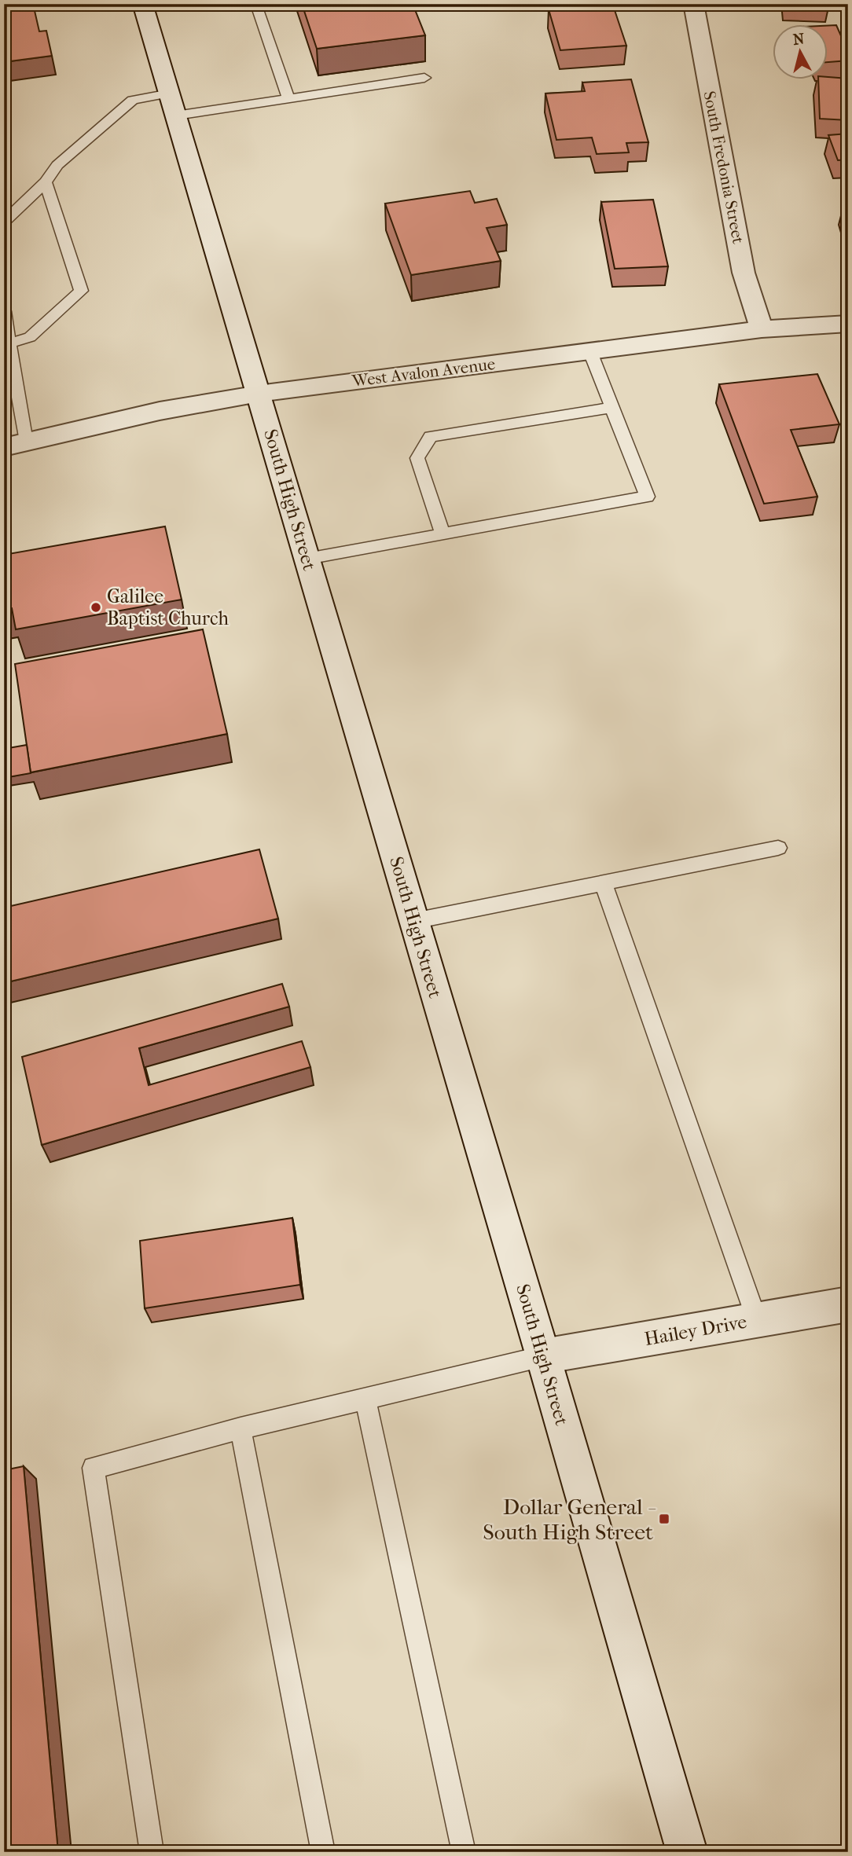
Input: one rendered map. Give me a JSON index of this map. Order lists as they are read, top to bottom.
{
  "streets": {
    "main road": [
      "South Fredonia Street",
      "West Avalon Avenue",
      "South High Street",
      "Hailey Drive"
    ]
  },
  "crossings": [
    ["South Fredonia Street", "West Avalon Avenue"],
    ["West Avalon Avenue", "South High Street"],
    ["South High Street", "Hailey Drive"]
  ],
  "places": {
    "other": ["Galilee Baptist Church"],
    "transit": ["Dollar General - South High Street"]
  },
  "north": "top"
}
